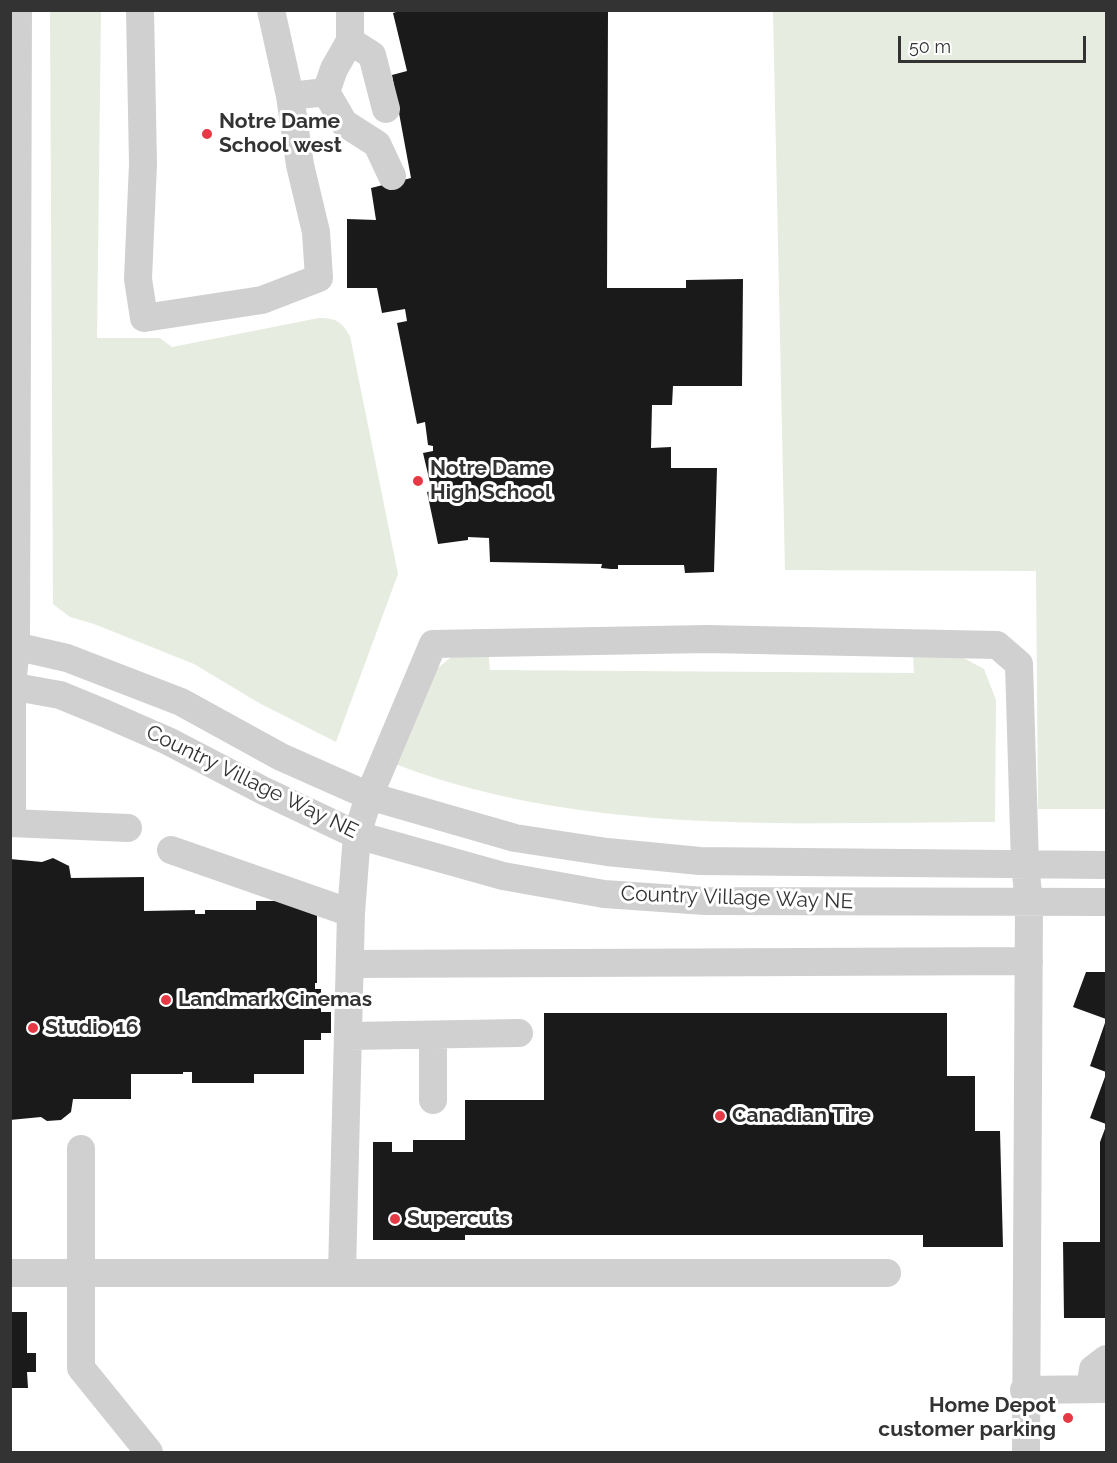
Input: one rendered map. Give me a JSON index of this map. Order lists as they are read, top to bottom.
{
  "streets": {
    "street": ["Country Village Way NE"]
  },
  "places": [
    "Notre Dame School west",
    "Notre Dame High School",
    "Landmark Cinemas",
    "Studio 16",
    "Canadian Tire",
    "Supercuts",
    "Home Depot customer parking"
  ],
  "scale_bar": "50 m"
}
